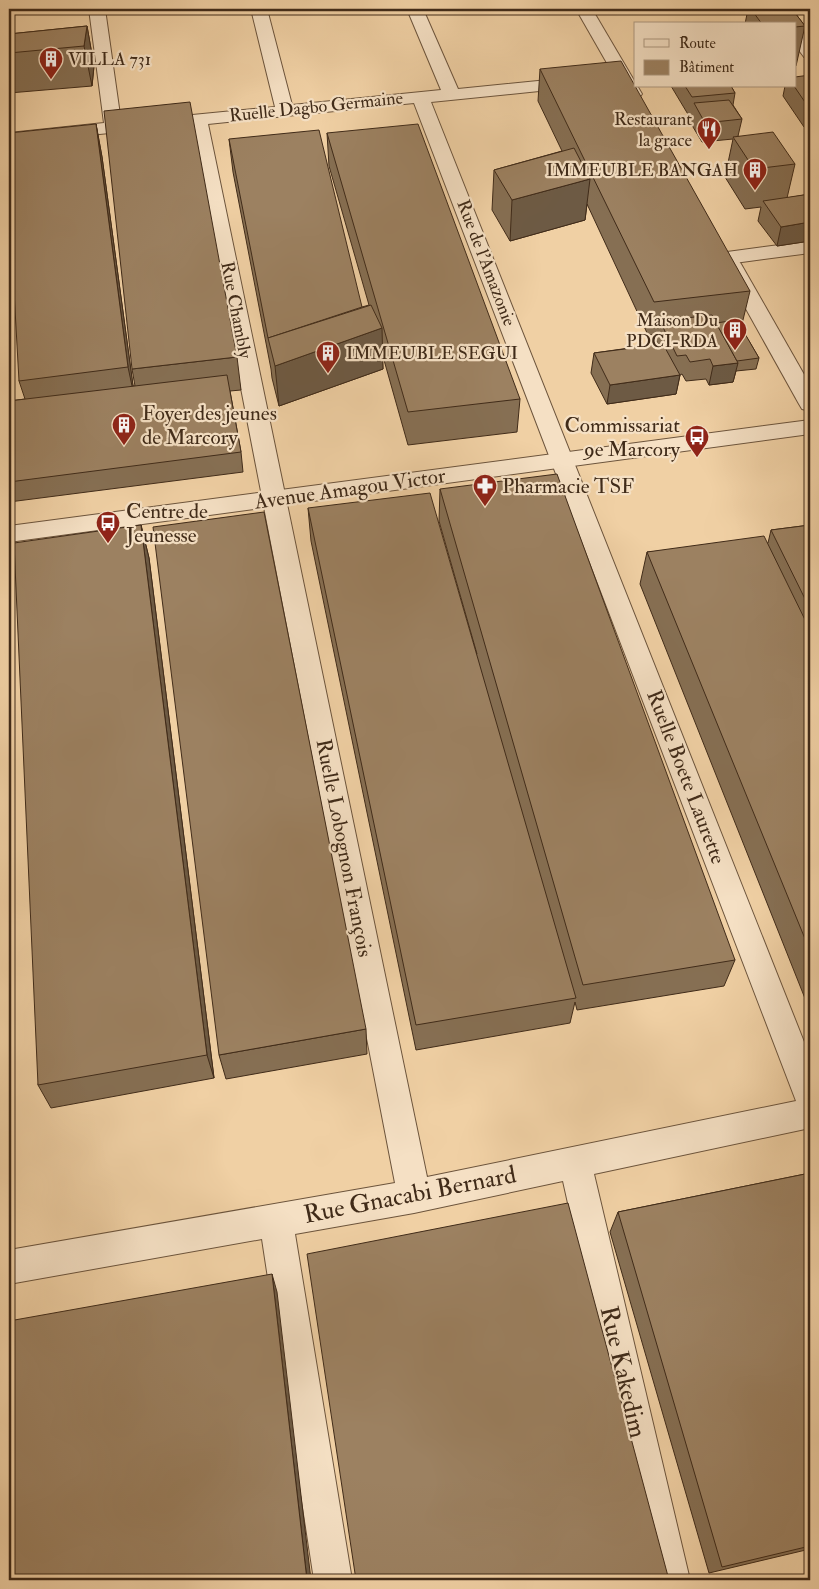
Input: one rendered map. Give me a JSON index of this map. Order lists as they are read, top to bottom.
{
  "streets": {
    "street": [
      "Ruelle Dagbo Germaine",
      "Rue de l'Amazonie",
      "Rue Chambly",
      "Avenue Amagou Victor",
      "Ruelle Boete Laurette",
      "Ruelle Lobognon François",
      "Rue Gnacabi Bernard",
      "Rue Kakedim"
    ]
  },
  "crossings": [
    ["Ruelle Dagbo Germaine", "Rue de l'Amazonie"],
    ["Ruelle Dagbo Germaine", "Rue Chambly"],
    ["Rue de l'Amazonie", "Avenue Amagou Victor"],
    ["Rue de l'Amazonie", "Ruelle Boete Laurette"],
    ["Rue Chambly", "Avenue Amagou Victor"],
    ["Rue Chambly", "Ruelle Lobognon François"],
    ["Avenue Amagou Victor", "Ruelle Boete Laurette"],
    ["Avenue Amagou Victor", "Ruelle Lobognon François"],
    ["Ruelle Lobognon François", "Rue Gnacabi Bernard"],
    ["Rue Gnacabi Bernard", "Rue Kakedim"]
  ],
  "places": {
    "building": [
      "VILLA 731",
      "IMMEUBLE BANGAH",
      "Maison Du PDCI-RDA",
      "IMMEUBLE SEGUI",
      "Foyer des jeunes de Marcory"
    ],
    "restaurant": ["Restaurant la grace"],
    "bus stop": ["Commissariat 9e Marcory", "Centre de Jeunesse"],
    "pharmacy": ["Pharmacie TSF"]
  },
  "legend": ["Route", "Bâtiment"]
}
